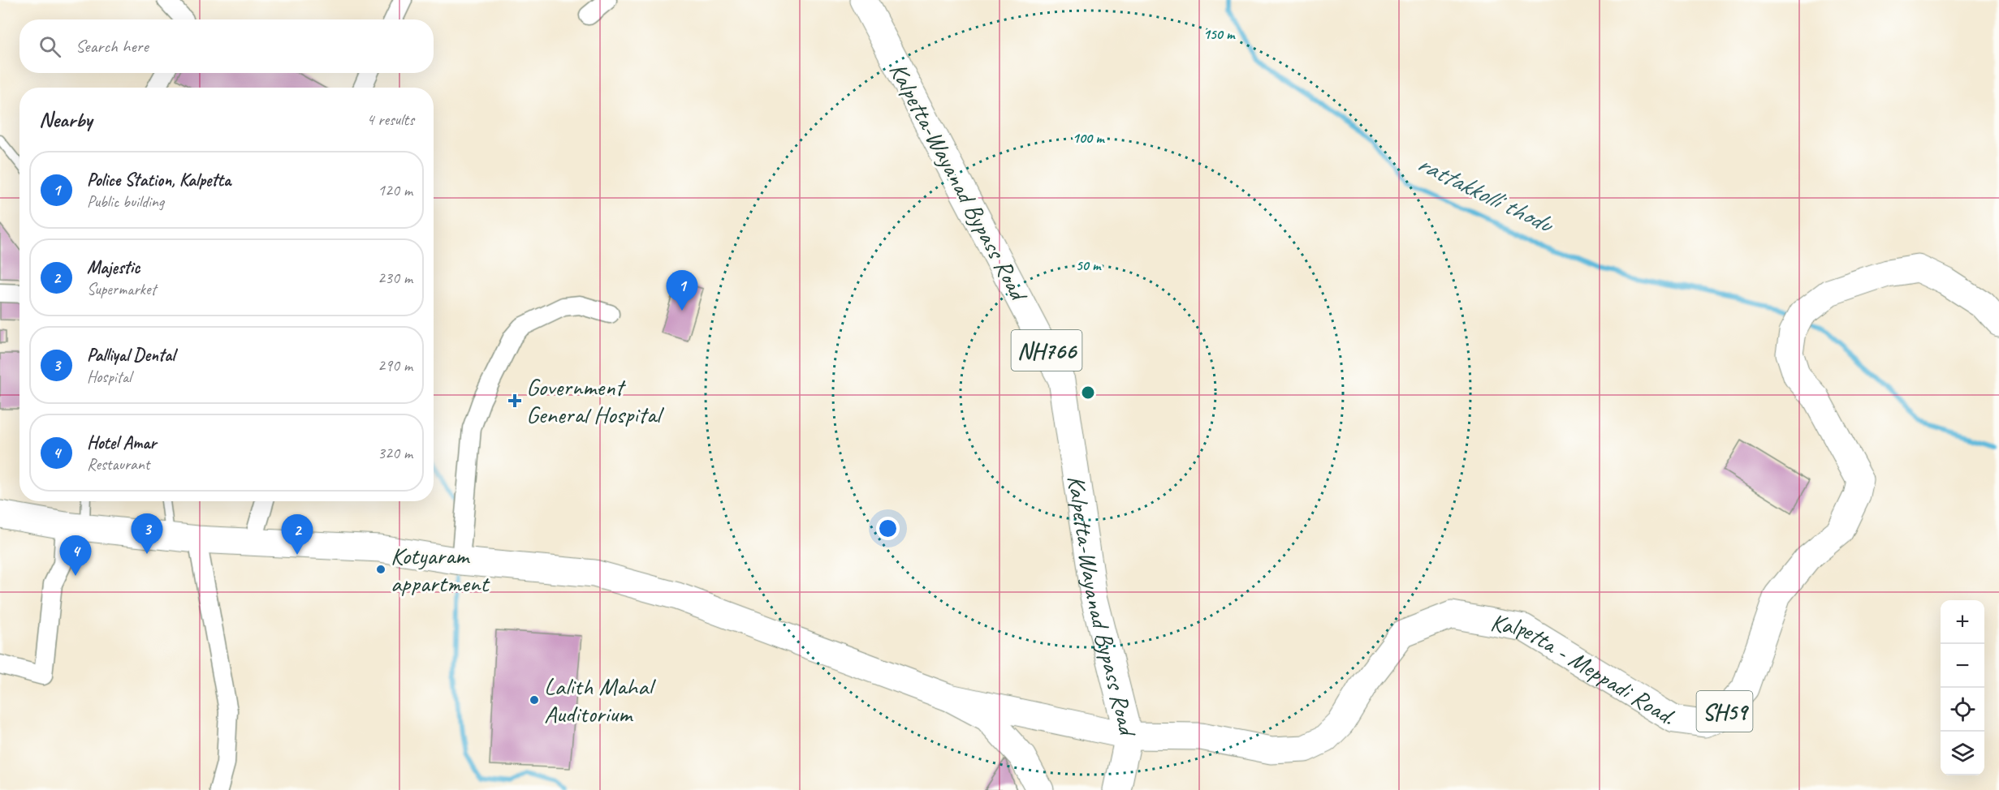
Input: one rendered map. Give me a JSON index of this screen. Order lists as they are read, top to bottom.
{
  "streets": {
    "main road": [
      "Kalpetta-Wayanad Bypass Road",
      "NH766",
      "Kalpetta - Meppadi Road.",
      "SH59"
    ]
  },
  "crossings": [
    ["Kalpetta-Wayanad Bypass Road", "Kalpetta - Meppadi Road."]
  ],
  "water": ["rattakkolli thodu"],
  "places": {
    "health": ["Government General Hospital"],
    "other": ["Kotyaram appartment", "Lalith Mahal Auditorium"]
  },
  "page": {
    "search": "Search here",
    "heading": ["Nearby", "4 results"],
    "list": [
      {
        "mark": "1",
        "name": "Police Station, Kalpetta",
        "note": "Public building",
        "value": "120 m"
      },
      {
        "mark": "2",
        "name": "Majestic",
        "note": "Supermarket",
        "value": "230 m"
      },
      {
        "mark": "3",
        "name": "Palliyal Dental",
        "note": "Hospital",
        "value": "290 m"
      },
      {
        "mark": "4",
        "name": "Hotel Amar",
        "note": "Restaurant",
        "value": "320 m"
      }
    ],
    "pins": [
      "1",
      "3",
      "2",
      "4"
    ],
    "map_buttons": ["+", "−"]
  },
  "rings": ["150 m", "100 m", "50 m"]
}
